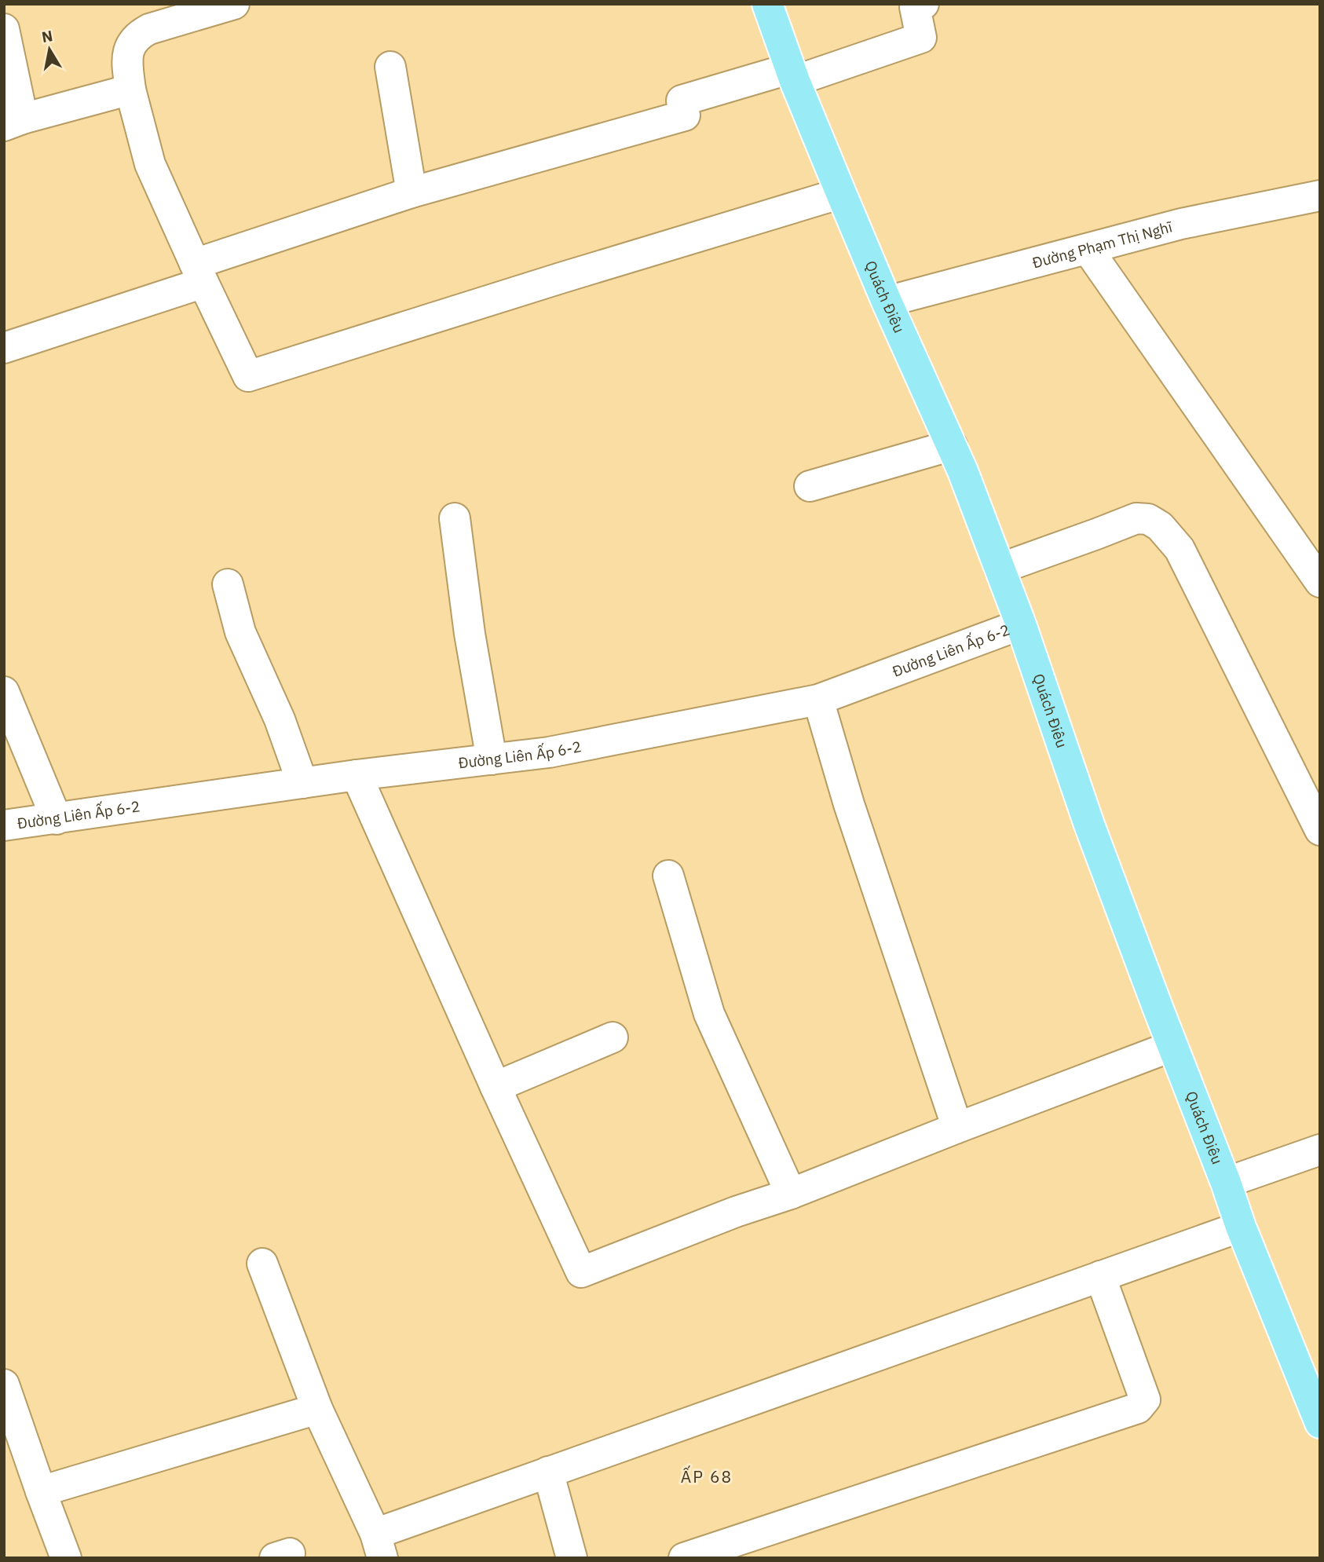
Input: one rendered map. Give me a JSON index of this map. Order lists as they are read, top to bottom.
{
  "streets": {
    "main road": ["Quách Điêu"],
    "street": ["Đường Phạm Thị Nghĩ", "Đường Liên Ấp 6-2"]
  },
  "crossings": [
    ["Đường Phạm Thị Nghĩ", "Quách Điêu"],
    ["Quách Điêu", "Đường Liên Ấp 6-2"]
  ],
  "districts": ["ẤP 68"],
  "north": "top"
}
